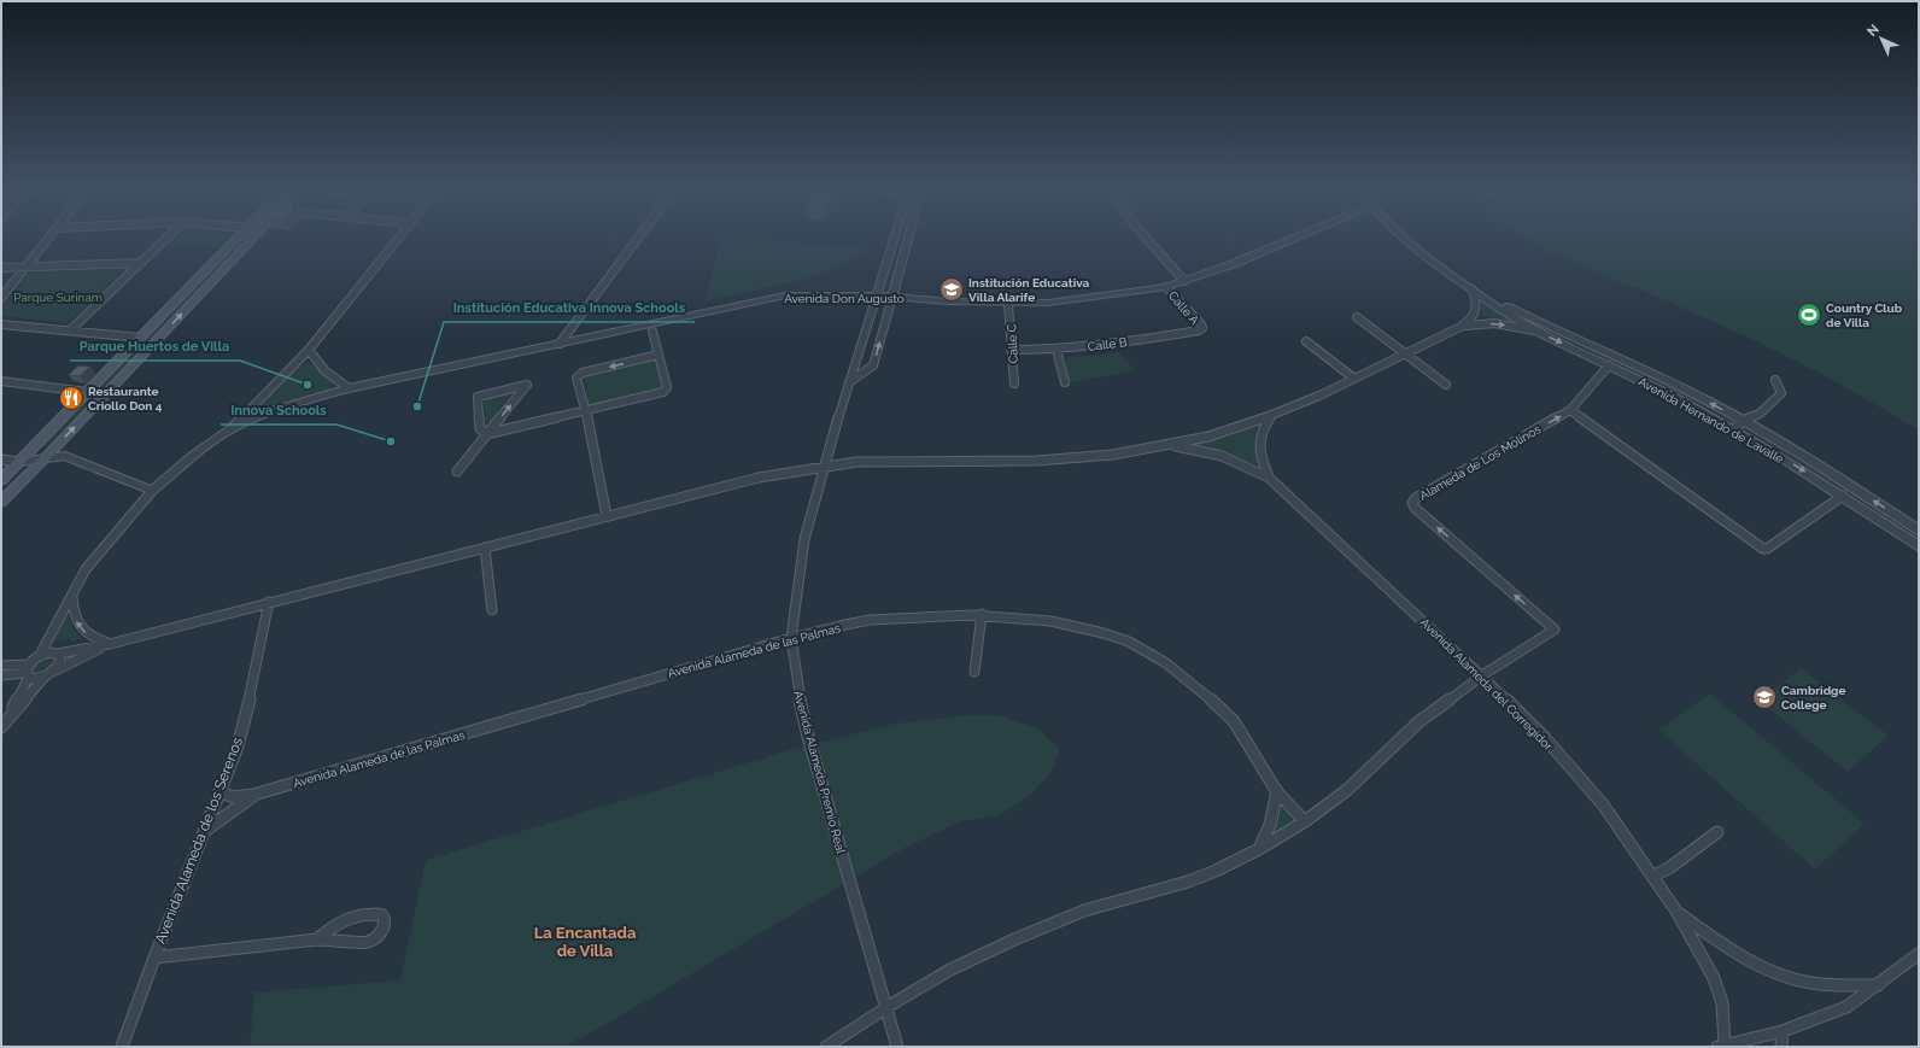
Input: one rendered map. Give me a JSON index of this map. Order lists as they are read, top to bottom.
{
  "streets": {
    "street": [
      "Avenida Don Augusto",
      "Calle A",
      "Calle C",
      "Calle B",
      "Avenida Hernando de Lavalle",
      "Alameda de Los Molinos",
      "Avenida Alameda de las Palmas",
      "Avenida Alameda del Corregidor",
      "Avenida Alameda Premio Real",
      "Avenida Alameda de los Serenos"
    ]
  },
  "crossings": [
    ["Avenida Don Augusto", "Calle A"],
    ["Avenida Don Augusto", "Calle C"],
    ["Avenida Don Augusto", "Avenida Alameda Premio Real"],
    ["Calle A", "Calle B"],
    ["Calle C", "Calle B"],
    ["Avenida Hernando de Lavalle", "Alameda de Los Molinos"],
    ["Alameda de Los Molinos", "Avenida Alameda del Corregidor"],
    ["Avenida Alameda de las Palmas", "Avenida Alameda Premio Real"],
    ["Avenida Alameda de las Palmas", "Avenida Alameda de los Serenos"]
  ],
  "districts": ["La Encantada de Villa"],
  "parks": ["Parque Surinam"],
  "places": {
    "school or university": ["Institución Educativa Villa Alarife", "Cambridge College"],
    "sports": ["Country Club de Villa"],
    "other": ["Parque Huertos de Villa", "Institución Educativa Innova Schools", "Innova Schools"],
    "restaurant": ["Restaurante Criollo Don 4"]
  },
  "north": "top left"
}
